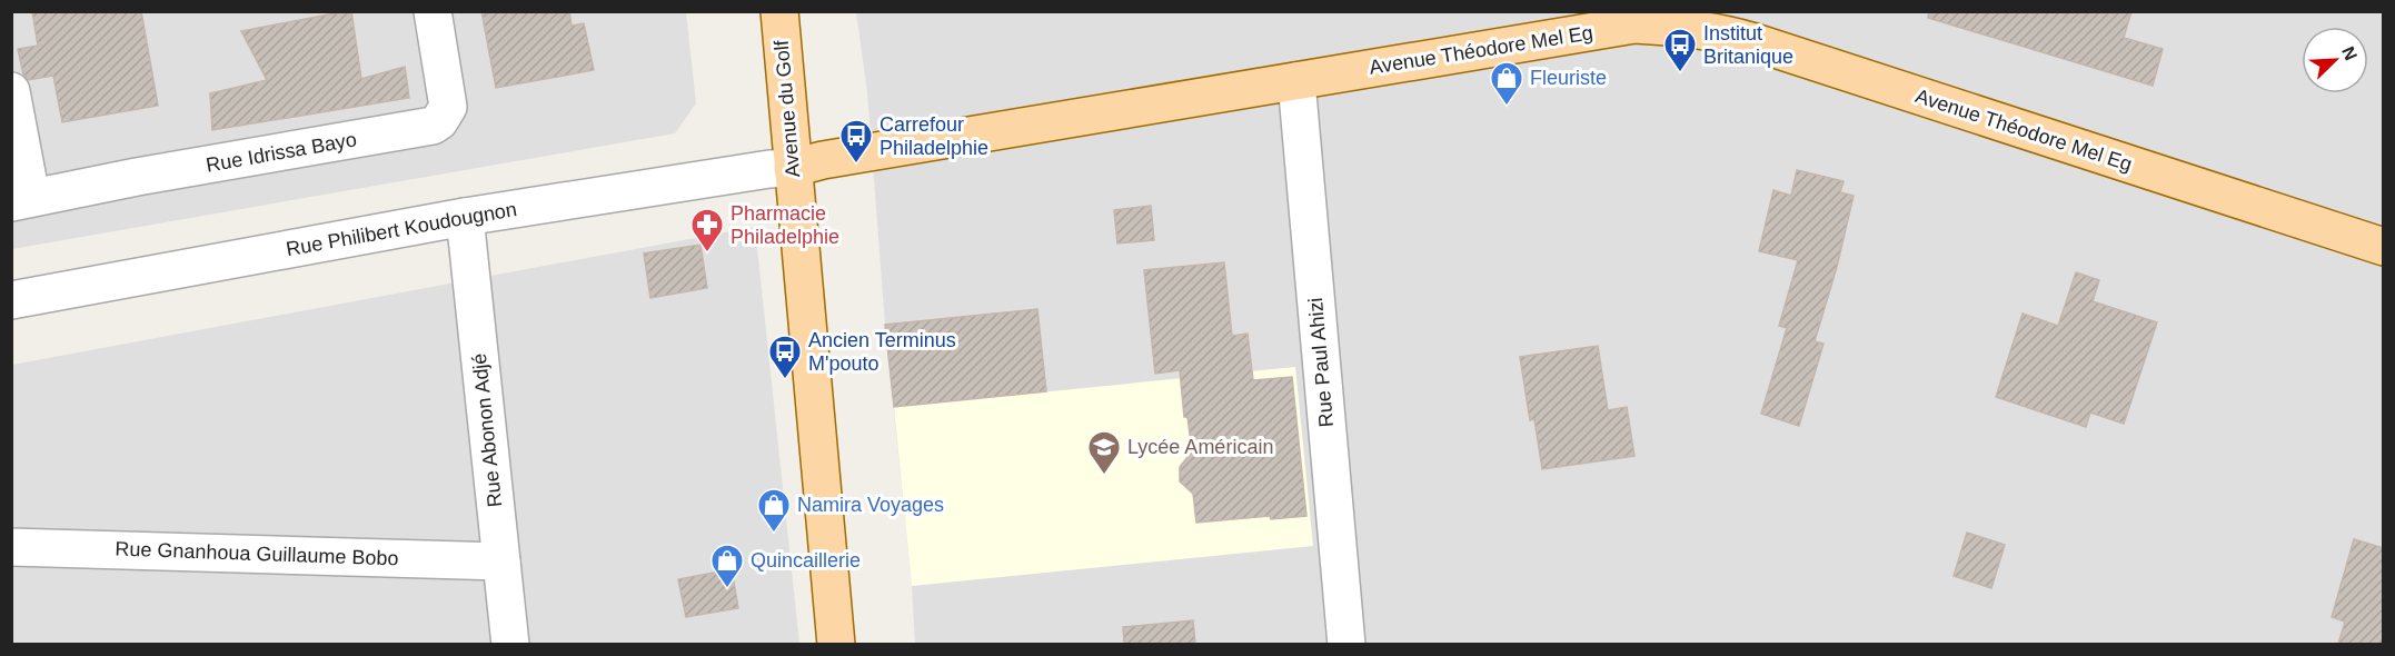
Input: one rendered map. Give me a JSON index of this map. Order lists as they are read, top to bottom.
{
  "streets": {
    "main road": ["Avenue Théodore Mel Eg", "Avenue du Golf"],
    "street": [
      "Rue Idrissa Bayo",
      "Rue Philibert Koudougnon",
      "Rue Paul Ahizi",
      "Rue Abonon Adjé",
      "Rue Gnanhoua Guillaume Bobo"
    ]
  },
  "crossings": [
    ["Avenue Théodore Mel Eg", "Avenue du Golf"],
    ["Avenue Théodore Mel Eg", "Rue Philibert Koudougnon"],
    ["Avenue Théodore Mel Eg", "Rue Paul Ahizi"],
    ["Avenue du Golf", "Rue Philibert Koudougnon"],
    ["Rue Philibert Koudougnon", "Rue Abonon Adjé"],
    ["Rue Abonon Adjé", "Rue Gnanhoua Guillaume Bobo"]
  ],
  "places": {
    "bus stop": ["Institut Britanique", "Carrefour Philadelphie", "Ancien Terminus M'pouto"],
    "shop": ["Fleuriste", "Namira Voyages", "Quincaillerie"],
    "pharmacy": ["Pharmacie Philadelphie"],
    "school or university": ["Lycée Américain"]
  },
  "north": "top right"
}
